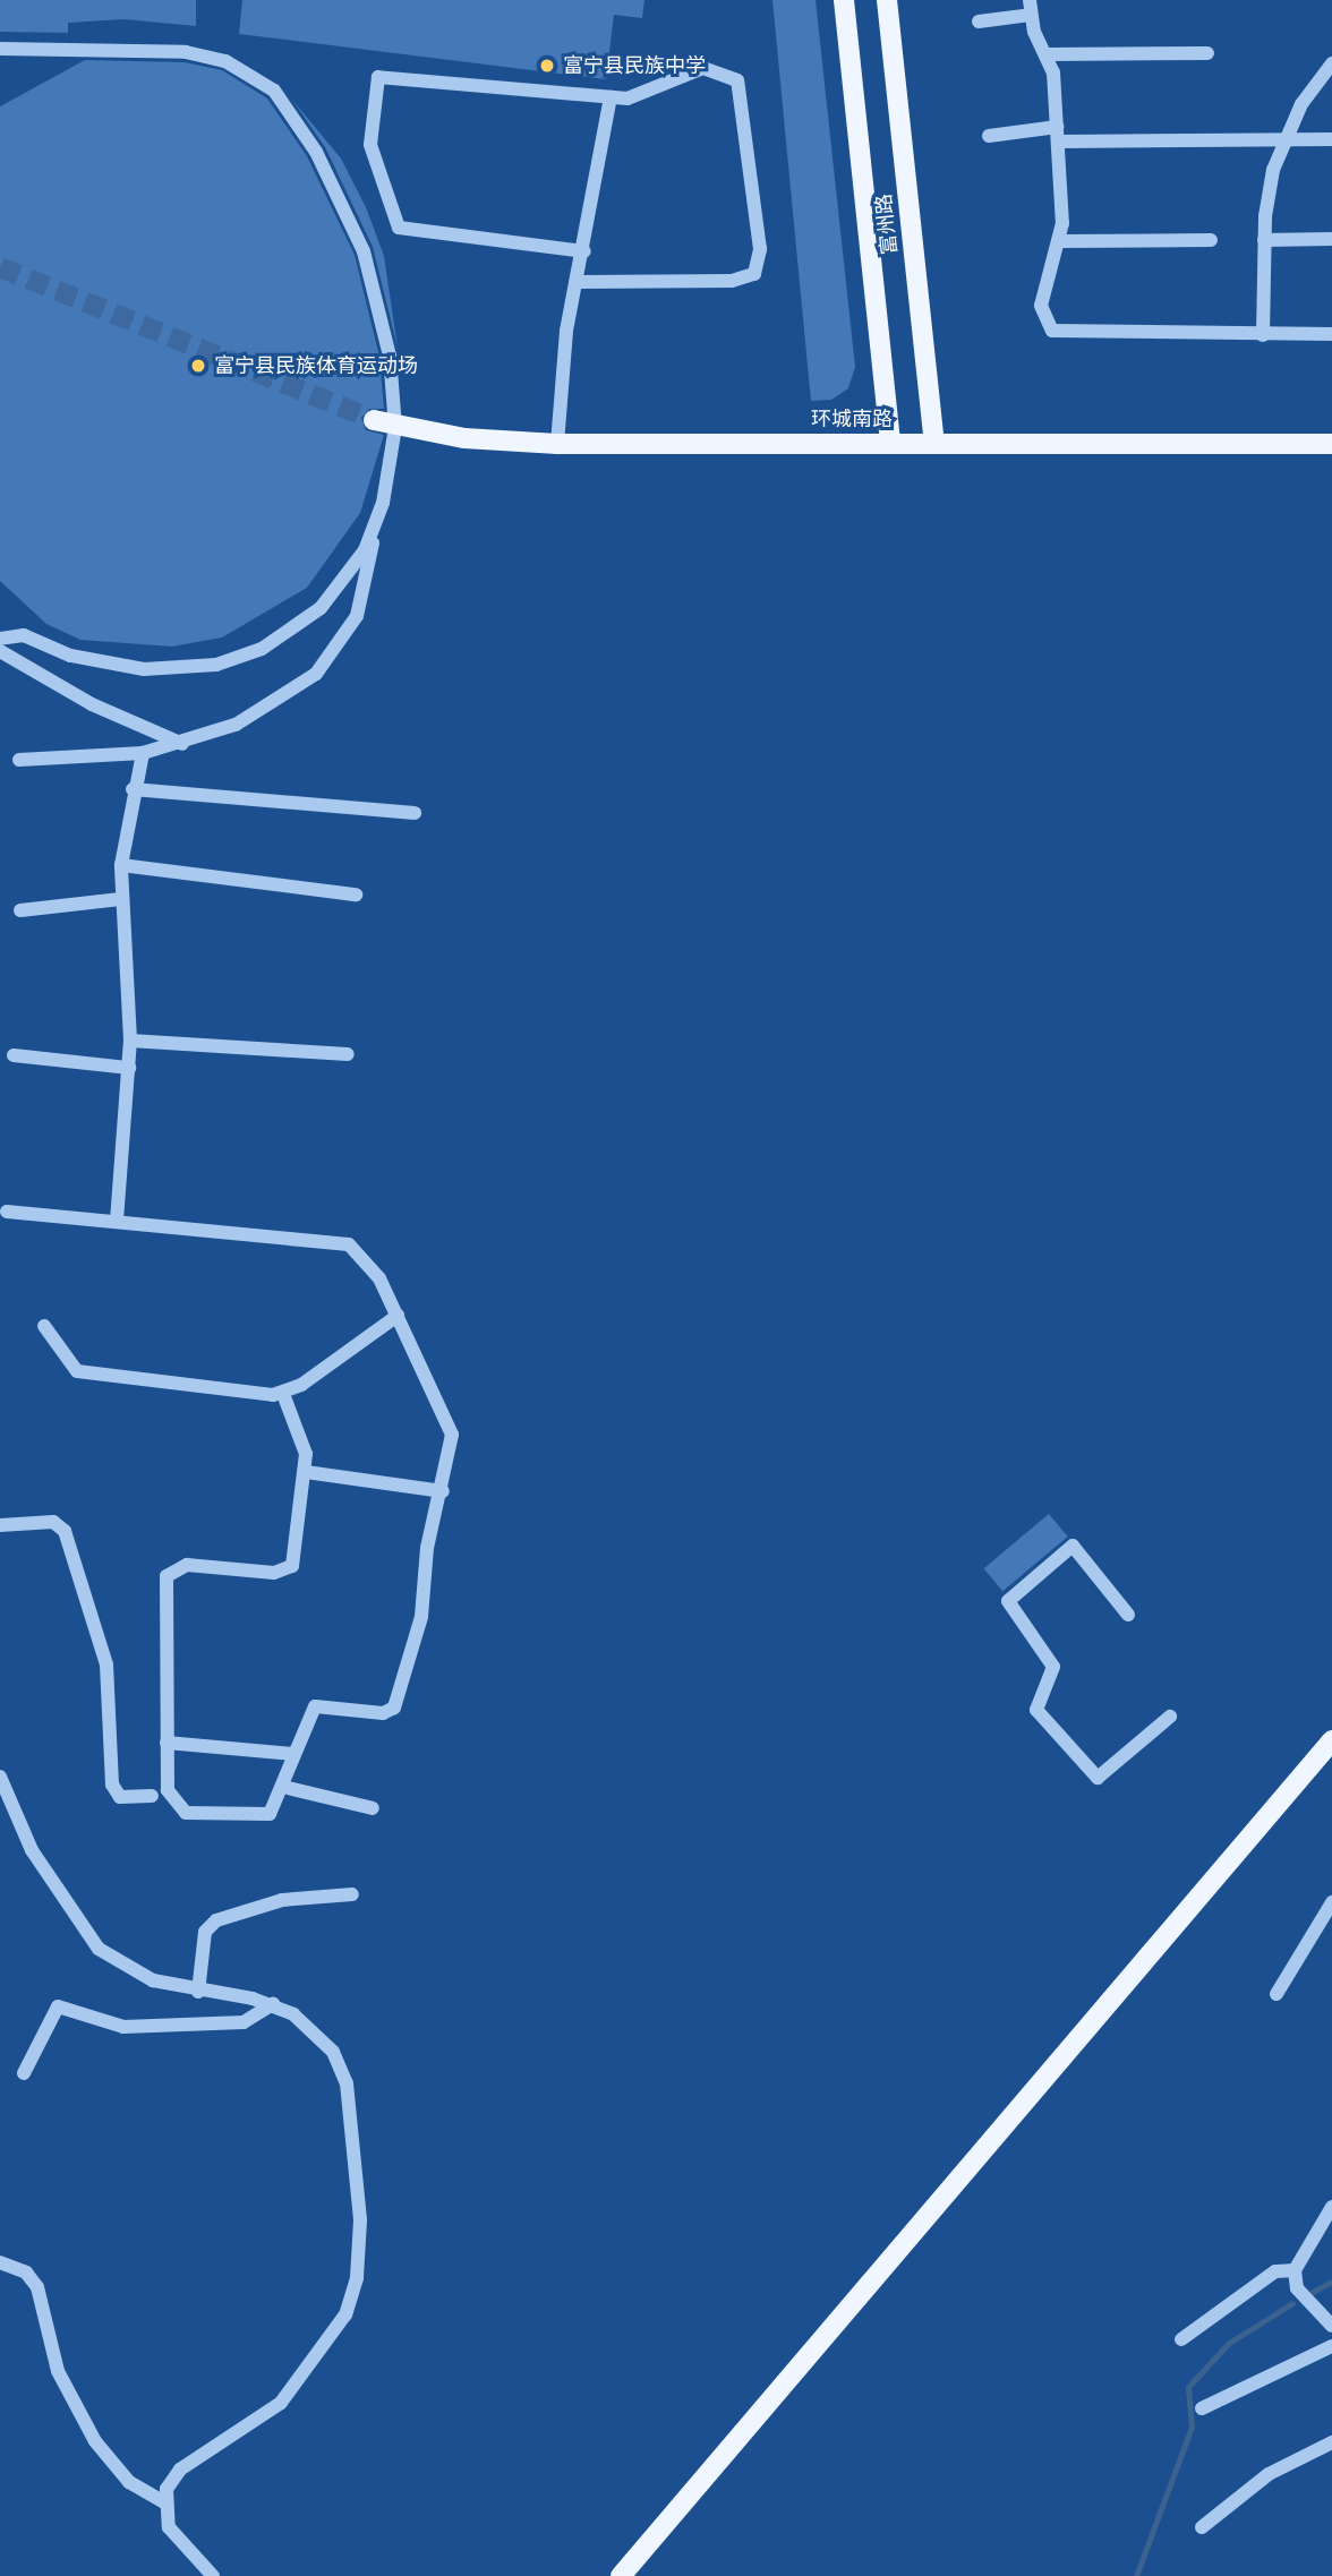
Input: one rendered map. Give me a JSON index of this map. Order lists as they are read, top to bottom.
{
  "streets": {
    "main road": ["富州路", "环城南路"]
  },
  "crossings": [
    ["富州路", "环城南路"]
  ],
  "places": ["富宁县民族中学", "富宁县民族体育运动场"]
}
